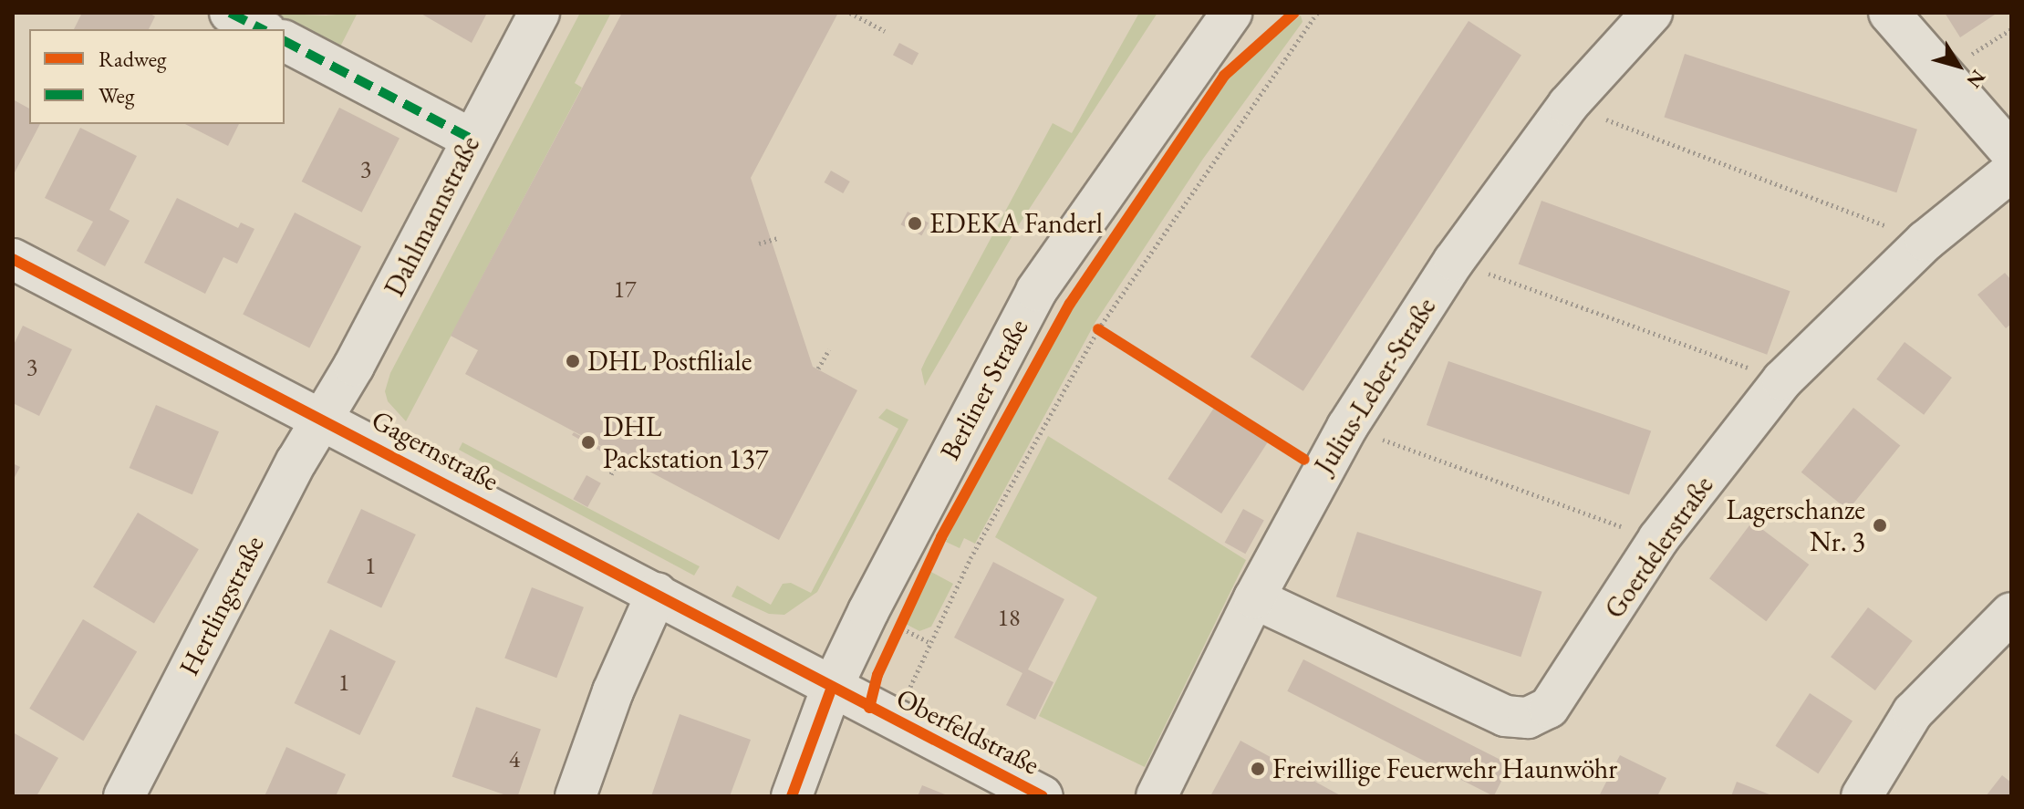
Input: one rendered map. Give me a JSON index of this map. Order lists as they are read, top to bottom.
{
  "streets": {
    "street": [
      "Dahlmannstraße",
      "Julius-Leber-Straße",
      "Berliner Straße",
      "Gagernstraße",
      "Goerdelerstraße",
      "Hertlingstraße",
      "Oberfeldstraße"
    ]
  },
  "crossings": [
    ["Dahlmannstraße", "Gagernstraße"],
    ["Dahlmannstraße", "Hertlingstraße"],
    ["Julius-Leber-Straße", "Goerdelerstraße"],
    ["Berliner Straße", "Gagernstraße"],
    ["Berliner Straße", "Oberfeldstraße"],
    ["Gagernstraße", "Hertlingstraße"],
    ["Gagernstraße", "Oberfeldstraße"]
  ],
  "places": [
    "EDEKA Fanderl",
    "DHL Postfiliale",
    "DHL Packstation 137",
    "Lagerschanze Nr. 3",
    "Freiwillige Feuerwehr Haunwöhr"
  ],
  "house_numbers": [
    "3",
    "17",
    "3",
    "1",
    "18",
    "1",
    "4"
  ],
  "legend": ["Radweg", "Weg"],
  "north": "bottom right"
}
